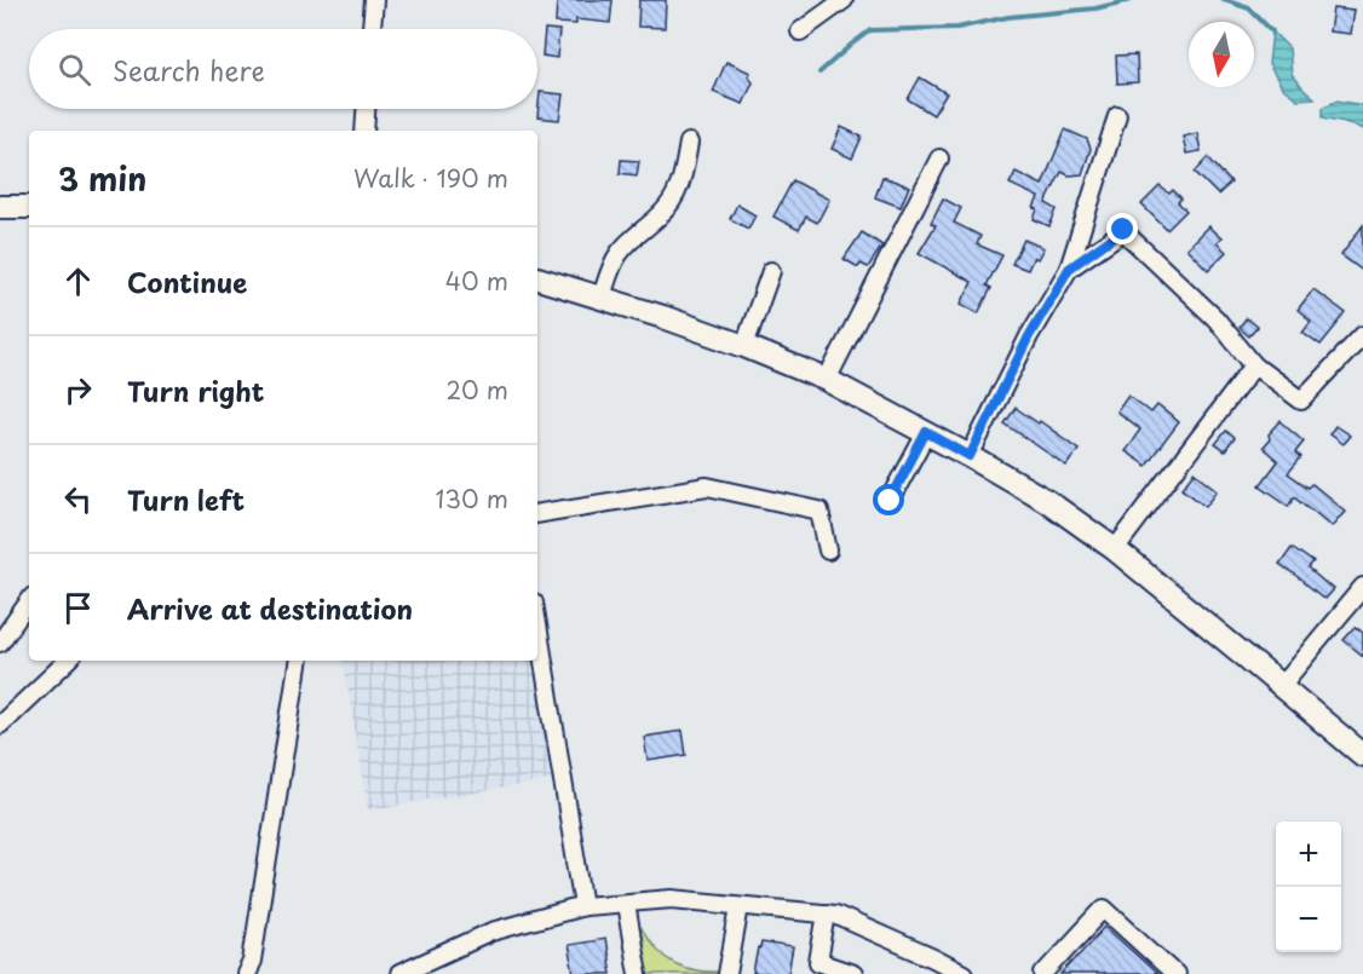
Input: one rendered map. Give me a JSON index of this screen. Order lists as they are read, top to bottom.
{
  "north": "bottom",
  "page": {
    "search": "Search here",
    "heading": ["3 min", "Walk · 190 m"],
    "list": [
      ["Continue", "40 m"],
      ["Turn right", "20 m"],
      ["Turn left", "130 m"],
      "Arrive at destination"
    ],
    "map_buttons": ["+", "−"]
  }
}
